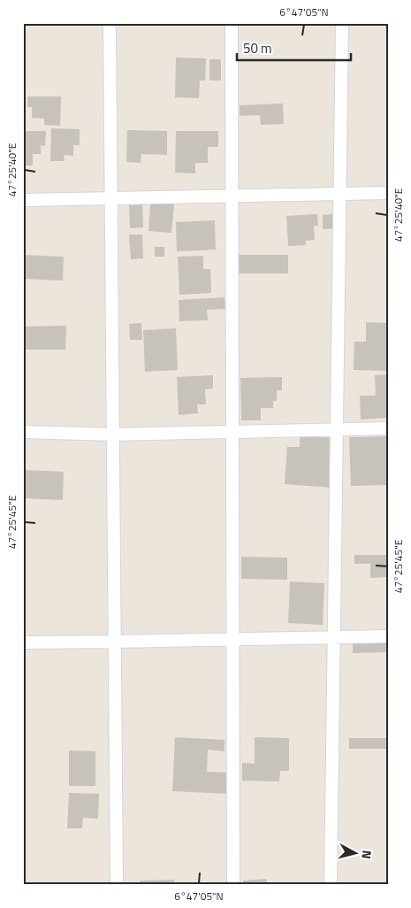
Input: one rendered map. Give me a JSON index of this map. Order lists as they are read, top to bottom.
{
  "scale_bar": "50 m",
  "north": "right",
  "coordinates": ["6°47'05\"N", "47°25'40\"E", "47°25'45\"E"]
}
